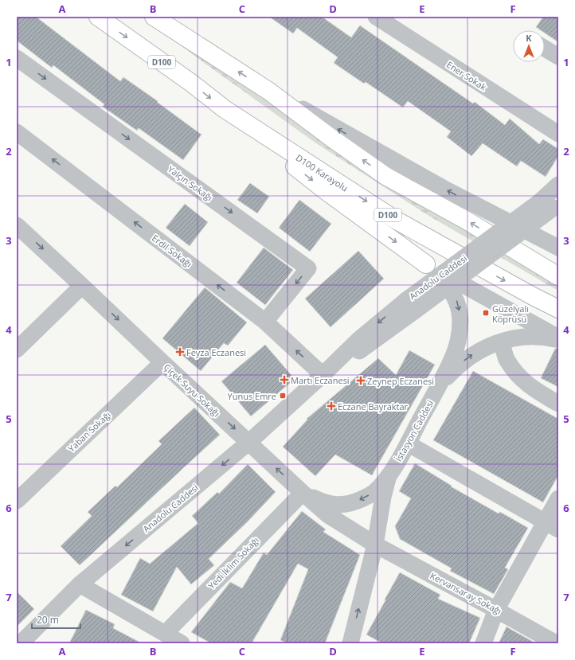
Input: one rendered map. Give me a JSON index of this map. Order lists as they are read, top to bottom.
{
  "streets": {
    "highway": ["D100", "D100 Karayolu"],
    "street": [
      "Ener Sokak",
      "Yalçın Sokağı",
      "Erdil Sokağı",
      "Anadolu Caddesi",
      "Çiçek Suyu Sokağı",
      "İstasyon Caddesi",
      "Yaban Sokağı",
      "Yedi İklim Sokağı",
      "Kervansaray Sokağı"
    ]
  },
  "crossings": [
    ["Yalçın Sokağı", "Erdil Sokağı"],
    ["Erdil Sokağı", "Anadolu Caddesi"],
    ["Anadolu Caddesi", "Çiçek Suyu Sokağı"],
    ["Çiçek Suyu Sokağı", "İstasyon Caddesi"],
    ["Çiçek Suyu Sokağı", "Yaban Sokağı"],
    ["Çiçek Suyu Sokağı", "Yedi İklim Sokağı"],
    ["Çiçek Suyu Sokağı", "Kervansaray Sokağı"],
    ["İstasyon Caddesi", "Yedi İklim Sokağı"],
    ["İstasyon Caddesi", "Kervansaray Sokağı"]
  ],
  "one_way": ["Erdil Sokağı"],
  "places": {
    "transit": ["Güzelyalı Köprüsü", "Yunus Emre"],
    "health": [
      "Feyza Eczanesi",
      "Martı Eczanesi",
      "Zeynep Eczanesi",
      "Eczane Bayraktar"
    ]
  },
  "scale_bar": "20 m",
  "north": "top",
  "grid": {
    "columns": [
      "A",
      "B",
      "C",
      "D",
      "E",
      "F"
    ],
    "rows": [
      "1",
      "2",
      "3",
      "4",
      "5",
      "6",
      "7"
    ]
  }
}
